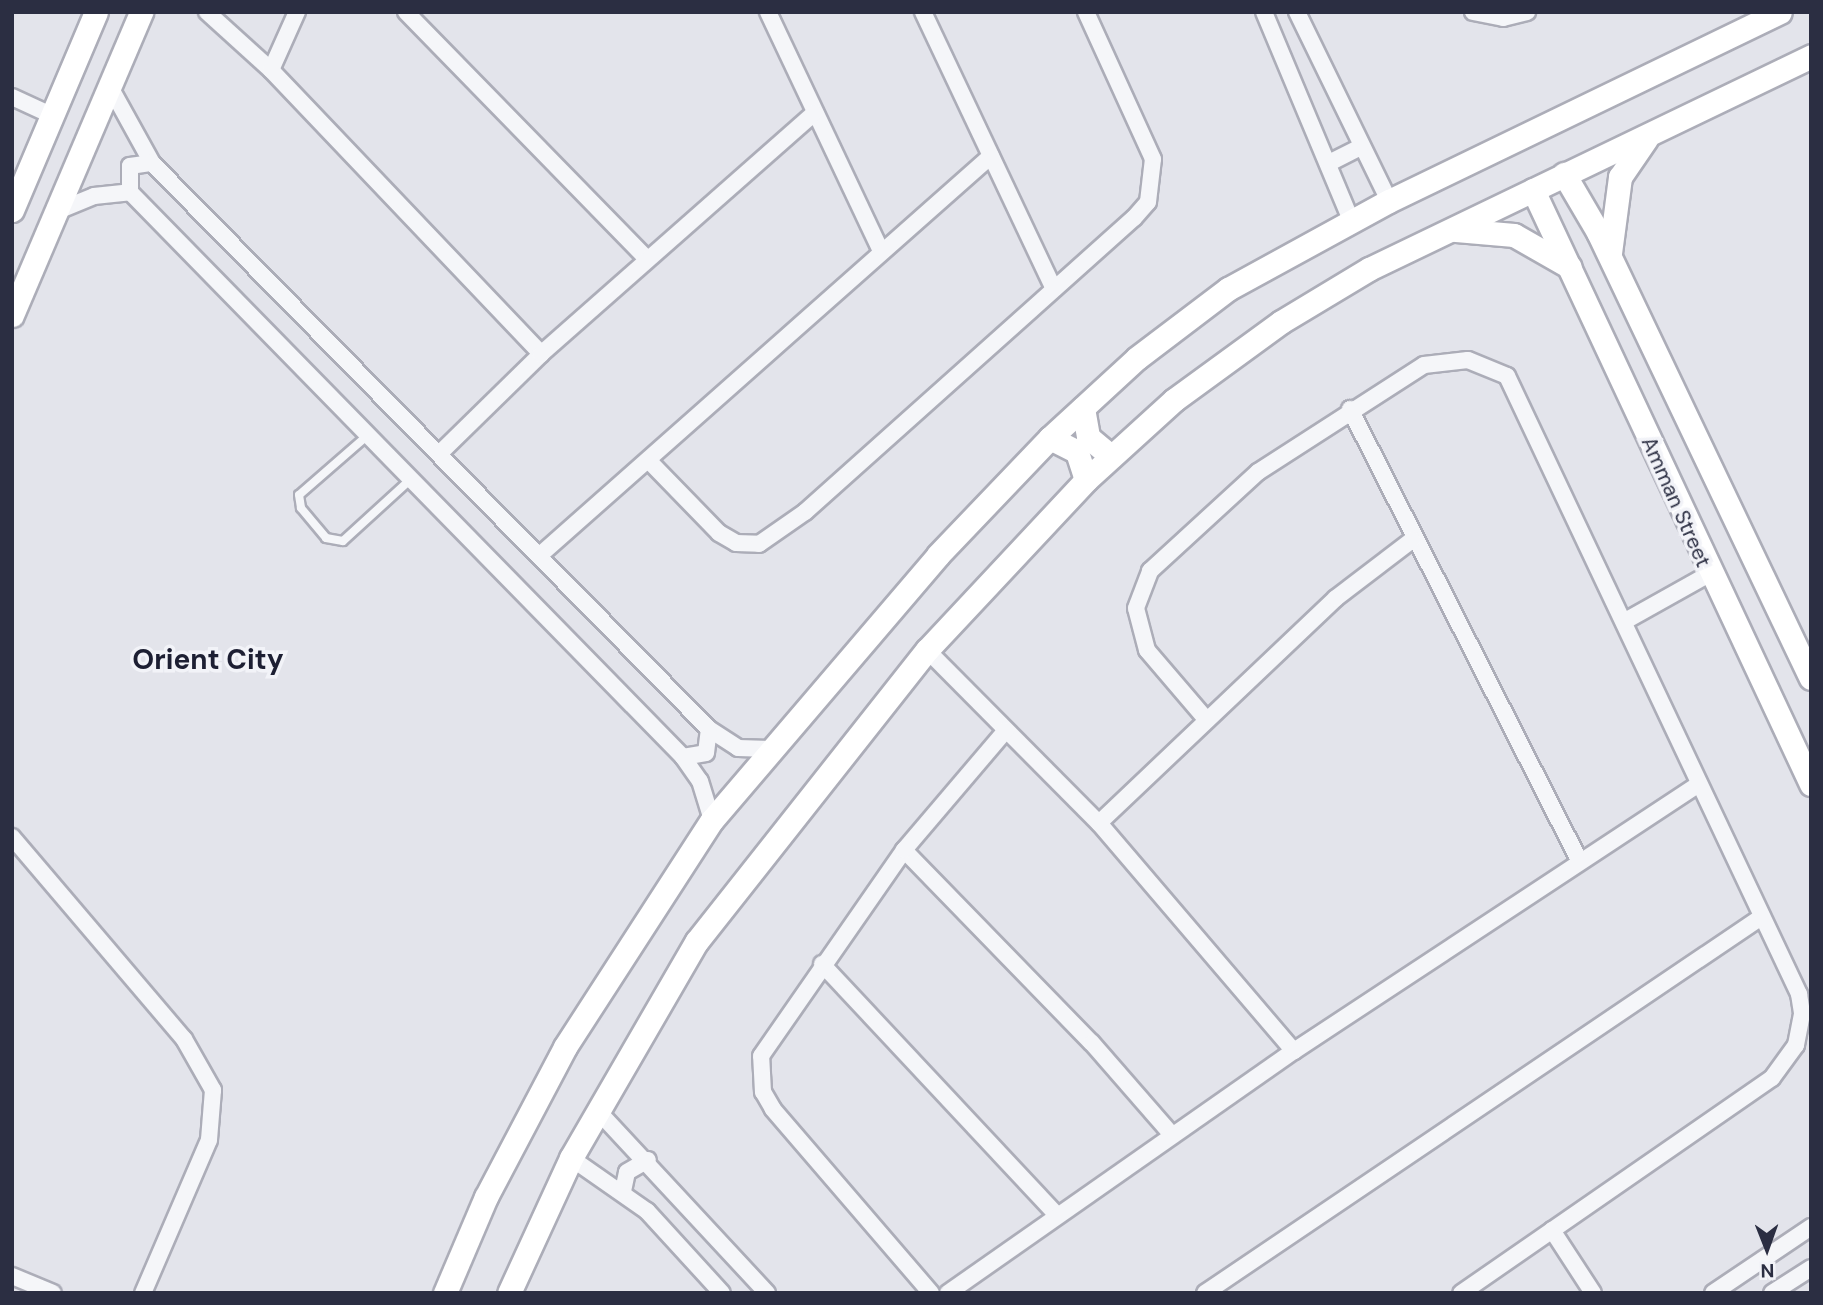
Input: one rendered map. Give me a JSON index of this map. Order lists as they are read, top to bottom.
{
  "streets": {
    "street": ["Amman Street"]
  },
  "districts": ["Orient City"],
  "north": "bottom"
}
